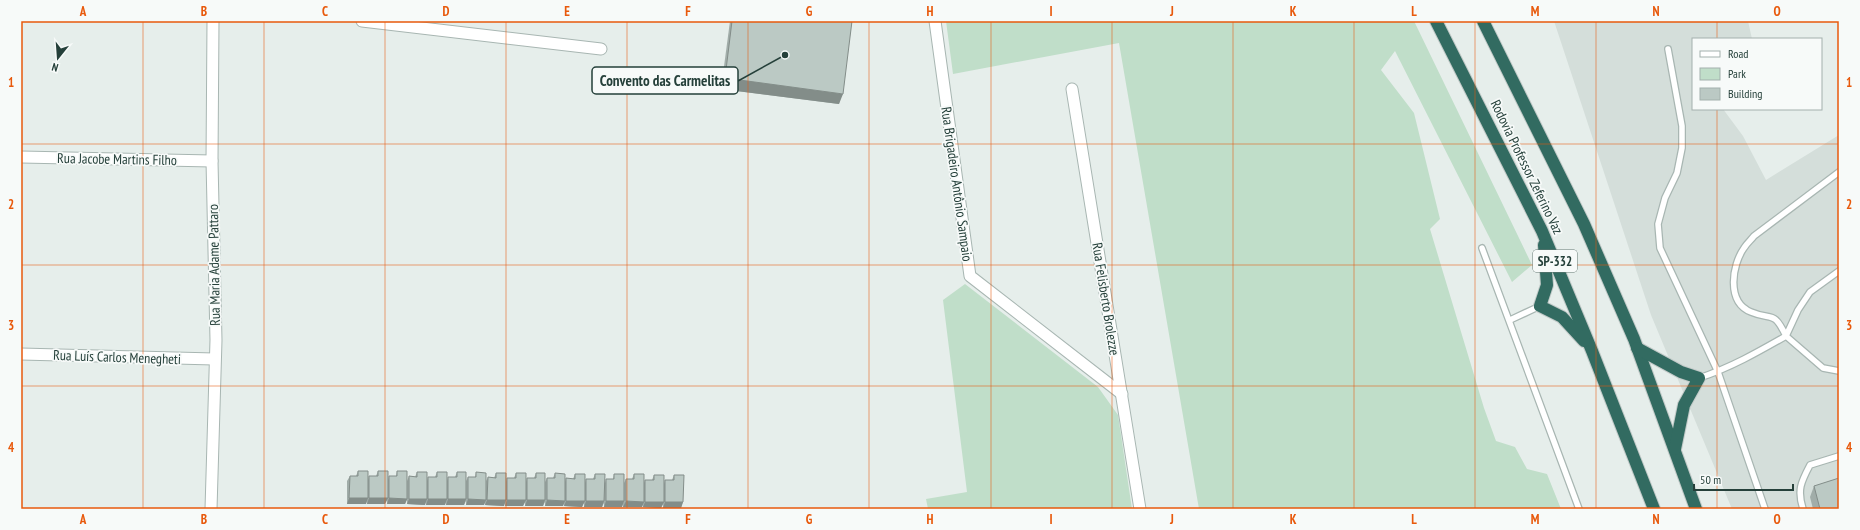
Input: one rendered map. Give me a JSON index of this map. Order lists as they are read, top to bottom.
{
  "streets": {
    "highway": ["Rodovia Professor Zeferino Vaz", "SP-332"],
    "street": [
      "Rua Jacobe Martins Filho",
      "Rua Brigadeiro Antônio Sampaio",
      "Rua Maria Adame Pattaro",
      "Rua Felisberto Brolezze",
      "Rua Luís Carlos Menegheti"
    ]
  },
  "crossings": [
    ["Rua Jacobe Martins Filho", "Rua Maria Adame Pattaro"],
    ["Rua Brigadeiro Antônio Sampaio", "Rua Felisberto Brolezze"],
    ["Rua Maria Adame Pattaro", "Rua Luís Carlos Menegheti"]
  ],
  "places": ["Convento das Carmelitas"],
  "legend": ["Road", "Park", "Building"],
  "scale_bar": "50 m",
  "north": "bottom",
  "grid": {
    "columns": [
      "A",
      "B",
      "C",
      "D",
      "E",
      "F",
      "G",
      "H",
      "I",
      "J",
      "K",
      "L",
      "M",
      "N",
      "O"
    ],
    "rows": [
      "1",
      "2",
      "3",
      "4"
    ]
  }
}
